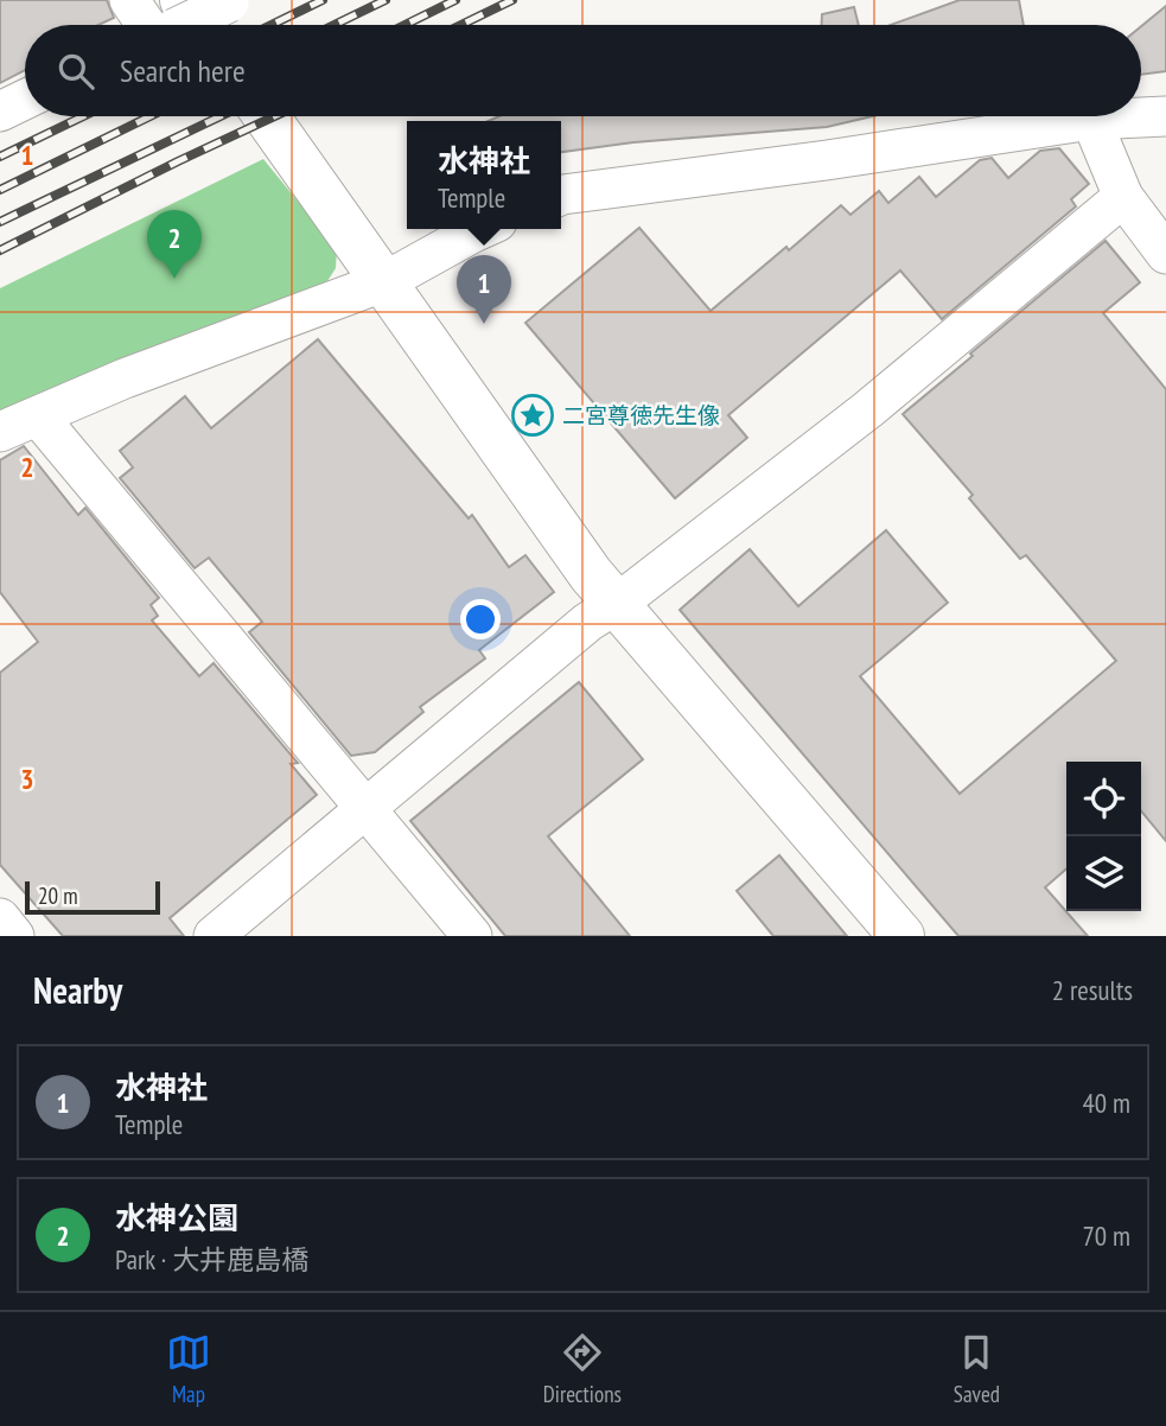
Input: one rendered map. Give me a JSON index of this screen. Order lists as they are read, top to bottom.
{
  "places": {
    "place": ["二宮尊徳先生像"]
  },
  "scale_bar": "20 m",
  "page": {
    "search": "Search here",
    "popup": ["水神社", "Temple"],
    "pins": ["2", "1"],
    "scale": "20 m",
    "heading": ["Nearby", "2 results"],
    "list": [
      {
        "mark": "1",
        "name": "水神社",
        "note": "Temple",
        "value": "40 m"
      },
      {
        "mark": "2",
        "name": "水神公園",
        "note": "Park · 大井鹿島橋",
        "value": "70 m"
      }
    ],
    "nav": ["Map", "Directions", "Saved"]
  },
  "grid": {
    "rows": ["1", "2", "3"]
  }
}
